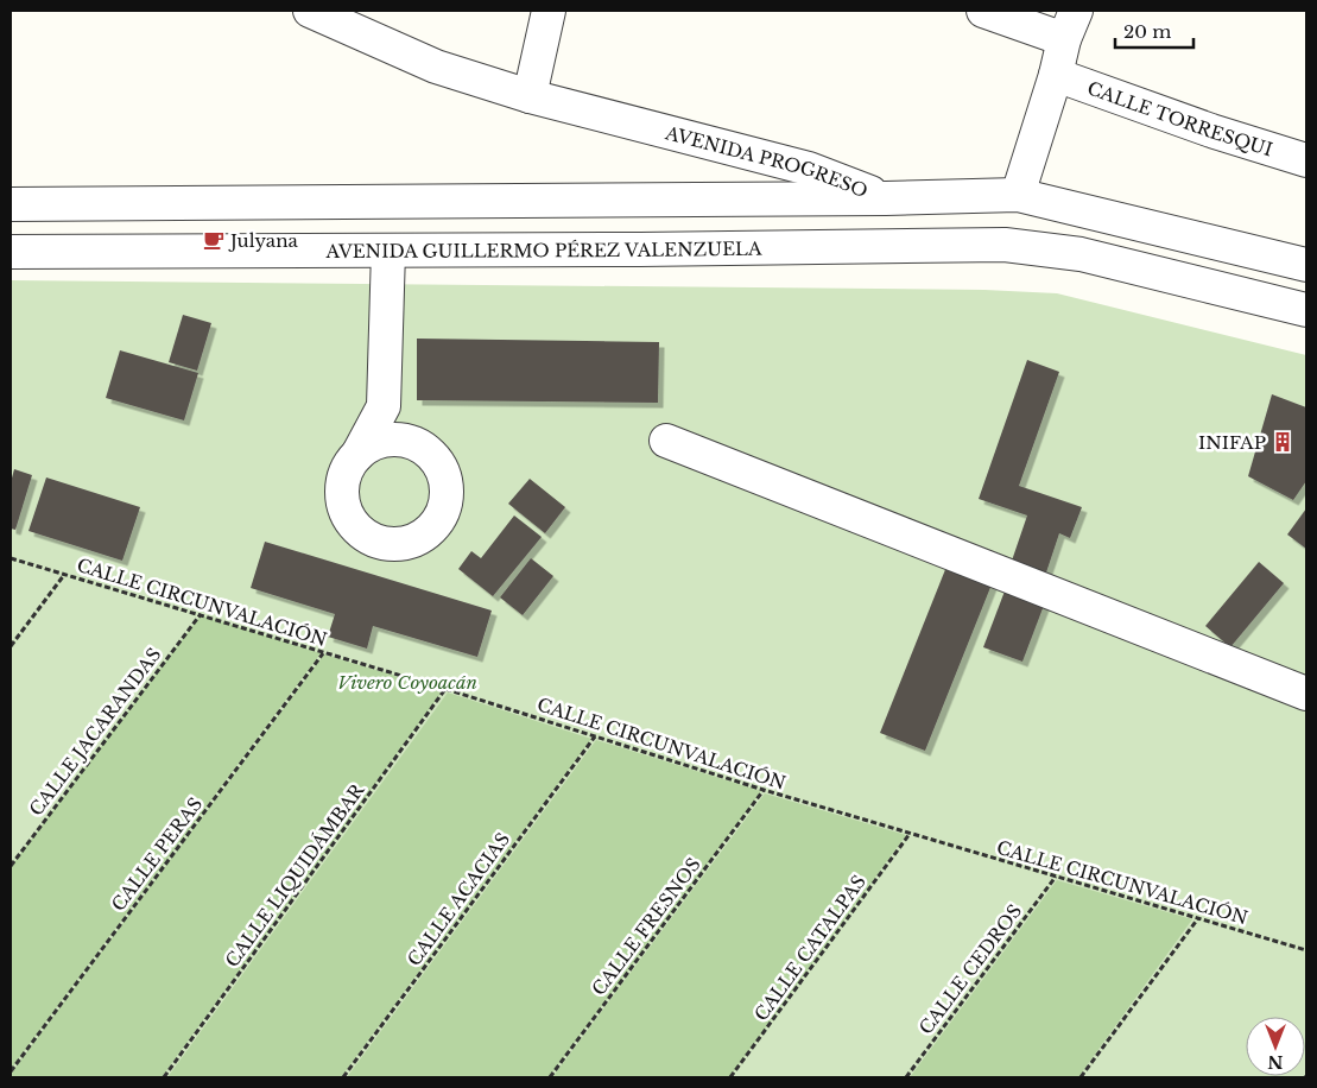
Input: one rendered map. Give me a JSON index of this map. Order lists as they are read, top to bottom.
{
  "streets": {
    "street": ["CALLE TORRESQUI", "AVENIDA PROGRESO", "AVENIDA GUILLERMO PÉREZ VALENZUELA"],
    "path": [
      "CALLE CIRCUNVALACIÓN",
      "CALLE JACARANDAS",
      "CALLE PERAS",
      "CALLE LIQUIDÁMBAR",
      "CALLE ACACIAS",
      "CALLE FRESNOS",
      "CALLE CATALPAS",
      "CALLE CEDROS"
    ]
  },
  "crossings": [
    ["CALLE CIRCUNVALACIÓN", "CALLE JACARANDAS"],
    ["CALLE CIRCUNVALACIÓN", "CALLE PERAS"],
    ["CALLE CIRCUNVALACIÓN", "CALLE LIQUIDÁMBAR"],
    ["CALLE CIRCUNVALACIÓN", "CALLE ACACIAS"],
    ["CALLE CIRCUNVALACIÓN", "CALLE FRESNOS"],
    ["CALLE CIRCUNVALACIÓN", "CALLE CATALPAS"],
    ["CALLE CIRCUNVALACIÓN", "CALLE CEDROS"]
  ],
  "parks": ["Vivero Coyoacán"],
  "places": {
    "cafe": ["Julyana"],
    "building": ["INIFAP"]
  },
  "scale_bar": "20 m",
  "north": "bottom"
}
